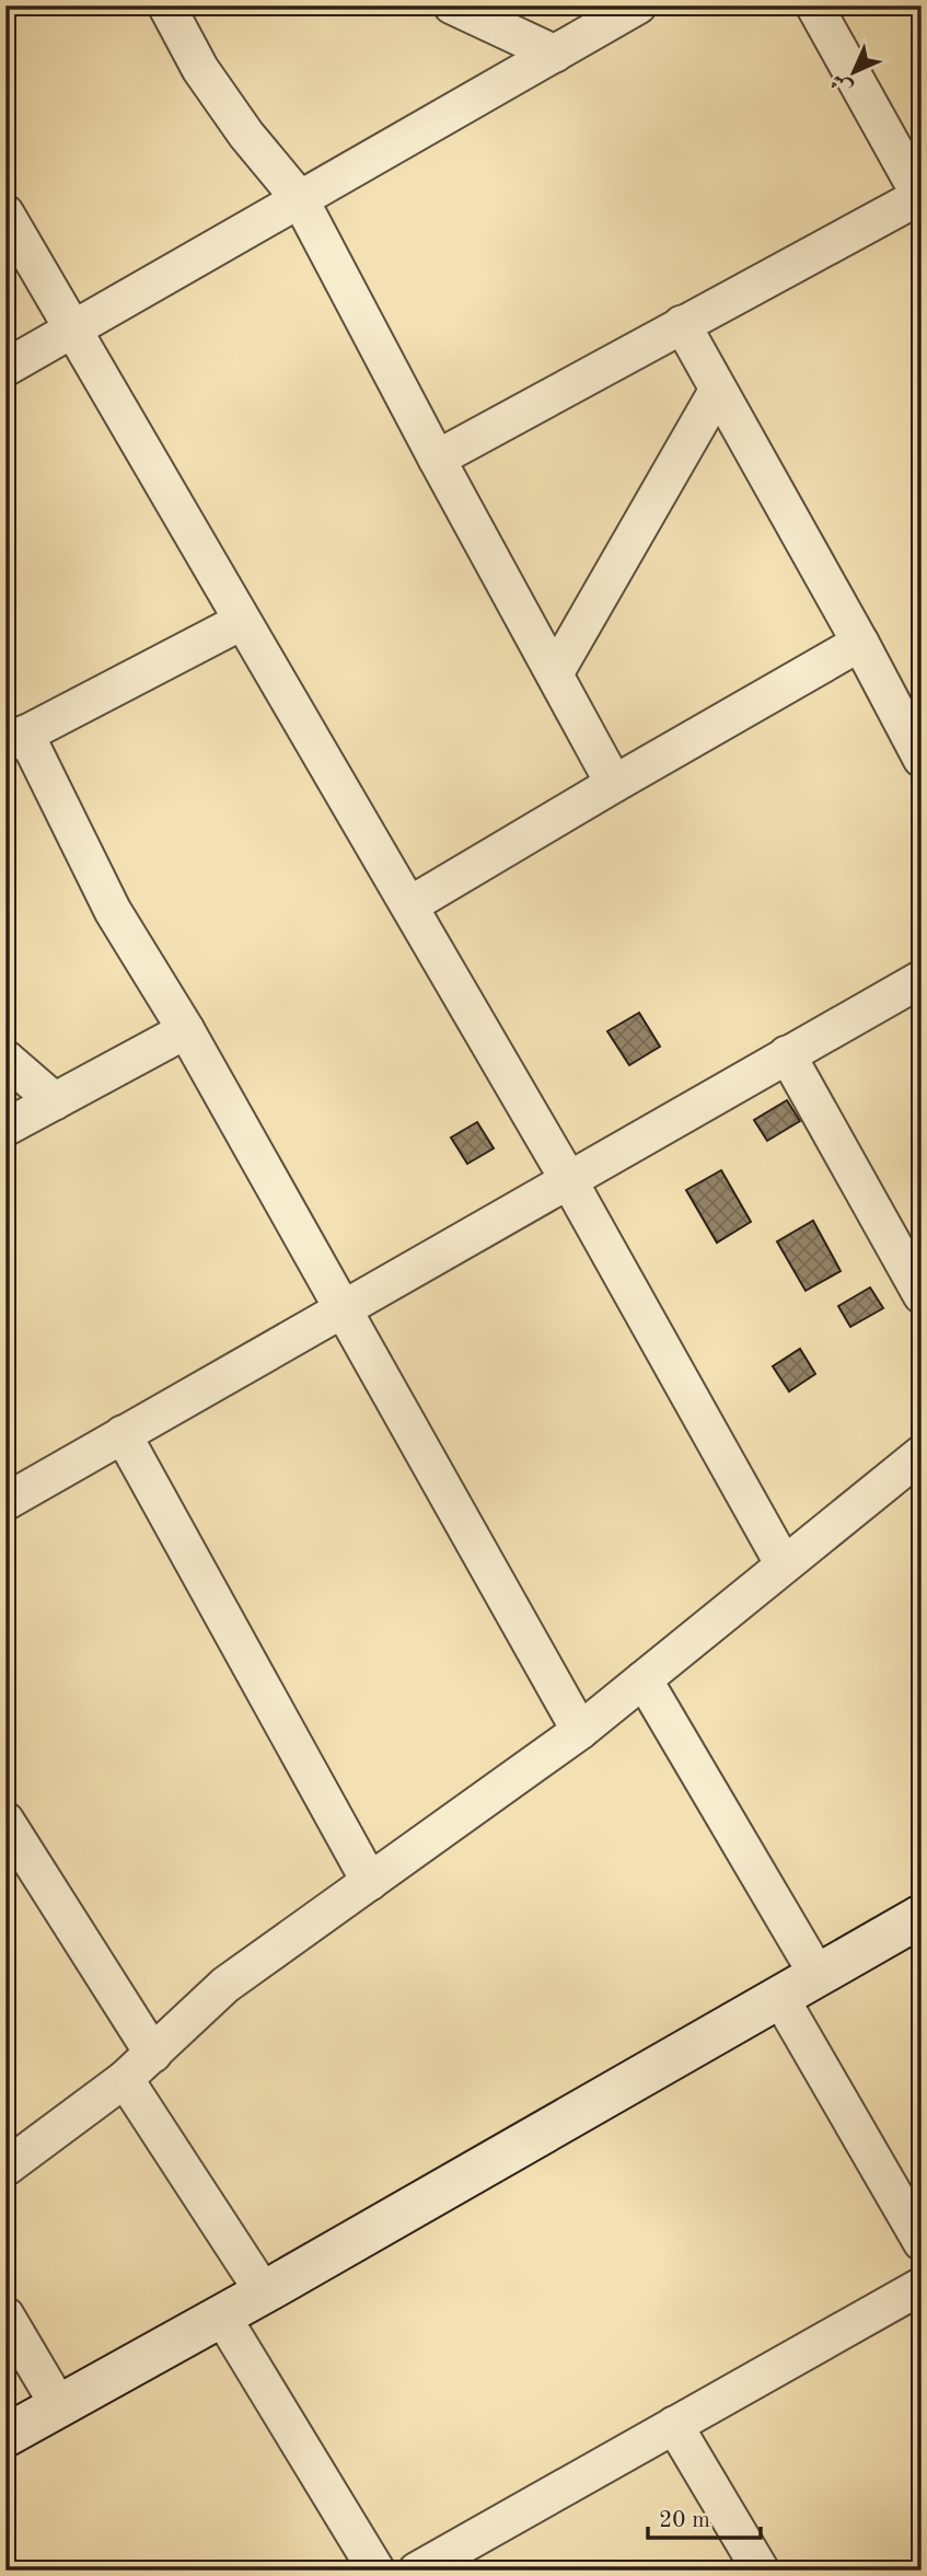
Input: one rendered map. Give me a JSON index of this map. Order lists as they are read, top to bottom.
{
  "scale_bar": "20 m",
  "north": "bottom left"
}
